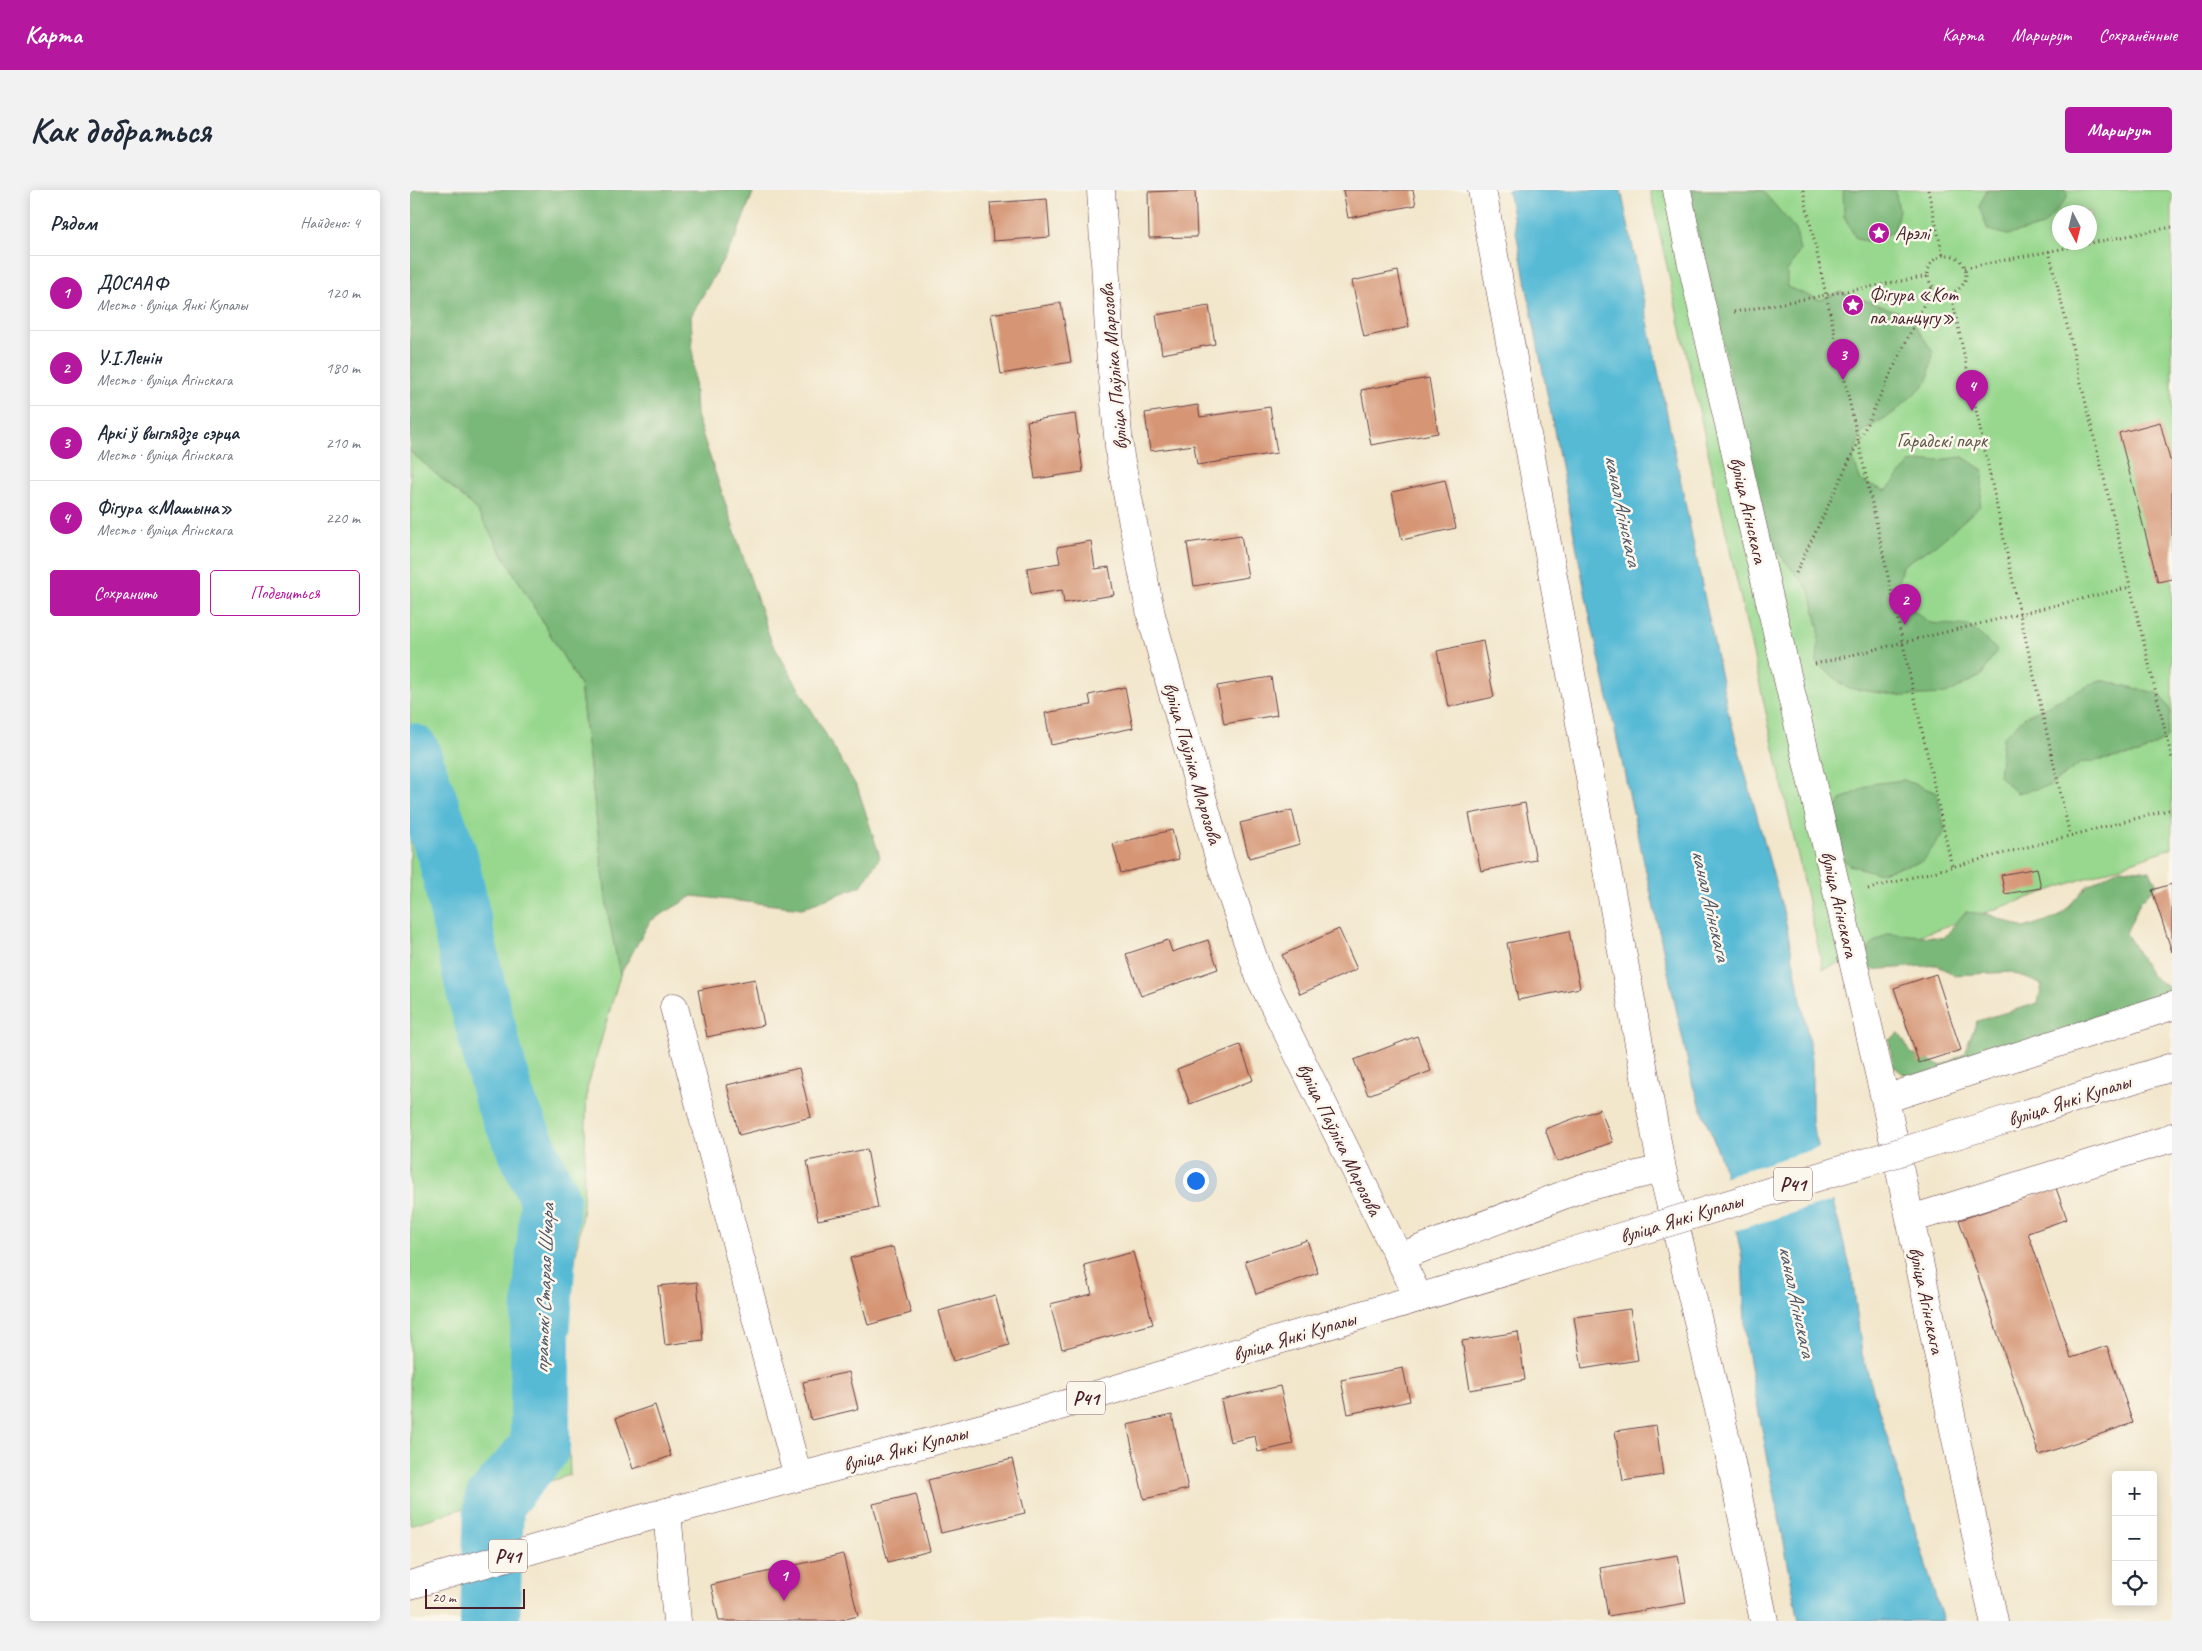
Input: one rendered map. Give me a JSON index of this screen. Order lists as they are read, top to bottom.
{
  "streets": {
    "street": [
      "вуліца Паўліка Марозова",
      "вуліца Агінскага",
      "вуліца Янкі Купалы",
      "Р41"
    ]
  },
  "crossings": [
    ["вуліца Паўліка Марозова", "вуліца Янкі Купалы"]
  ],
  "water": ["канал Агінскага", "пратокі Старая Шчара"],
  "parks": ["Гарадскі парк"],
  "places": {
    "place": ["Арэлі", "Фігура «Кот па ланцугу»"]
  },
  "scale_bar": "20 m",
  "north": "bottom",
  "page": {
    "header": "Карта",
    "nav": ["Карта", "Маршрут", "Сохранённые"],
    "buttons": [
      "Маршрут",
      ["Сохранить", "Поделиться"]
    ],
    "title": "Как добраться",
    "heading": ["Рядом", "Найдено: 4"],
    "list": [
      {
        "mark": "1",
        "name": "ДОСААФ",
        "note": "Место · вуліца Янкі Купалы",
        "value": "120 m"
      },
      {
        "mark": "2",
        "name": "У.І.Ленін",
        "note": "Место · вуліца Агінскага",
        "value": "180 m"
      },
      {
        "mark": "3",
        "name": "Аркі ў выглядзе сэрца",
        "note": "Место · вуліца Агінскага",
        "value": "210 m"
      },
      {
        "mark": "4",
        "name": "Фігура «Машына»",
        "note": "Место · вуліца Агінскага",
        "value": "220 m"
      }
    ],
    "pins": [
      "3",
      "4",
      "2",
      "1"
    ],
    "map_buttons": ["+", "−"],
    "scale": "20 m"
  }
}
